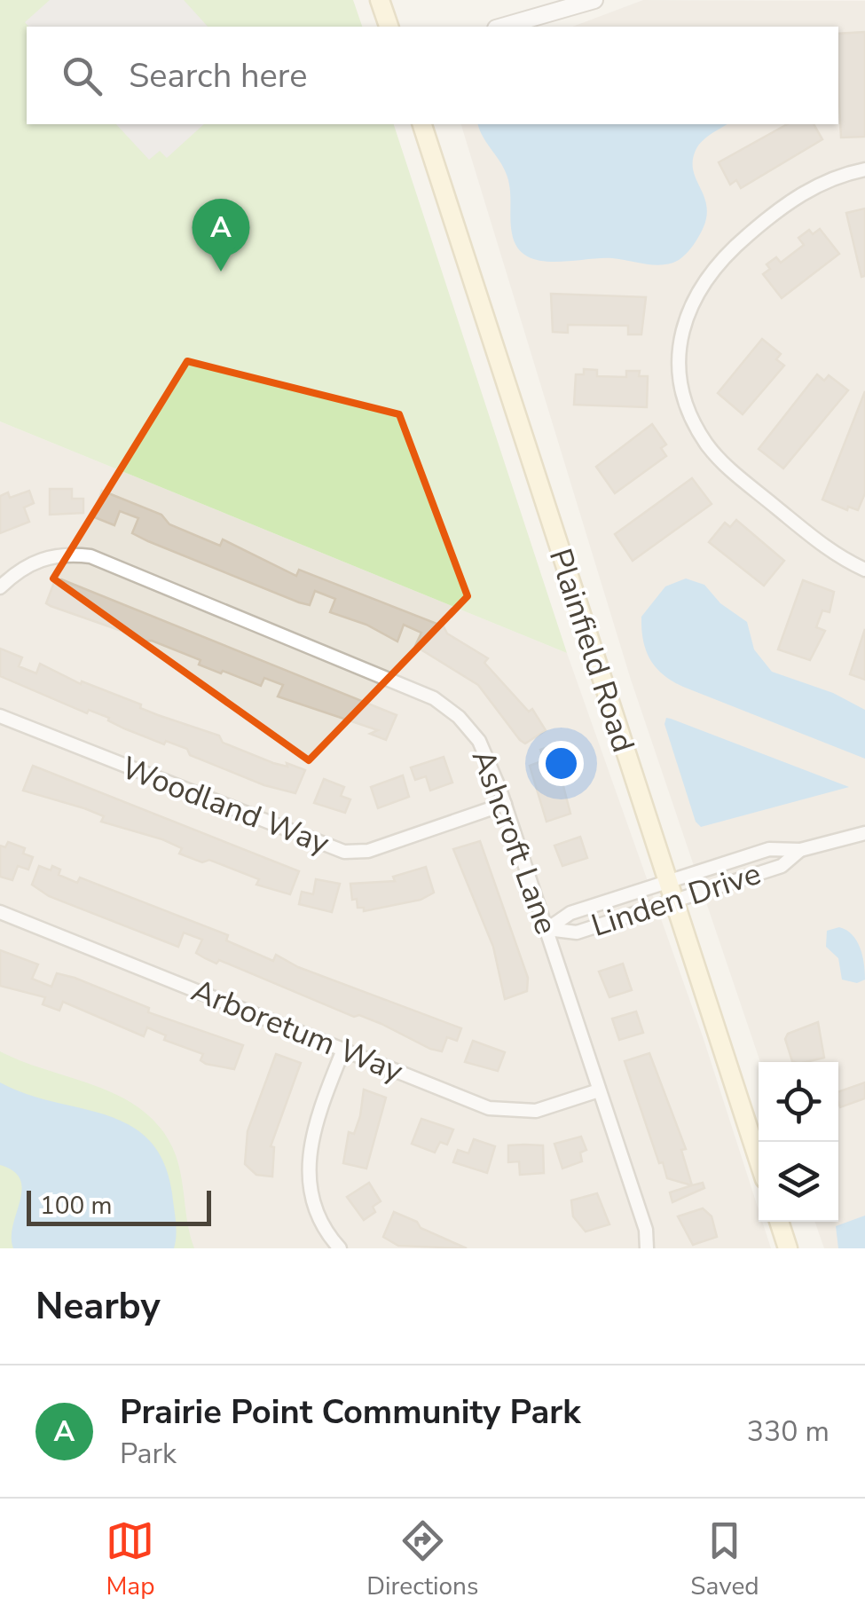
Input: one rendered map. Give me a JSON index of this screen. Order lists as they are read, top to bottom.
{
  "streets": {
    "main road": ["Plainfield Road"],
    "street": [
      "Woodland Way",
      "Ashcroft Lane",
      "Linden Drive",
      "Arboretum Way"
    ]
  },
  "crossings": [
    ["Plainfield Road", "Linden Drive"],
    ["Woodland Way", "Ashcroft Lane"],
    ["Ashcroft Lane", "Linden Drive"],
    ["Ashcroft Lane", "Arboretum Way"]
  ],
  "scale_bar": "100 m",
  "page": {
    "search": "Search here",
    "pins": "A",
    "scale": "100 m",
    "heading": "Nearby",
    "list": [
      {
        "mark": "A",
        "name": "Prairie Point Community Park",
        "note": "Park",
        "value": "330 m"
      }
    ],
    "nav": ["Map", "Directions", "Saved"]
  }
}
